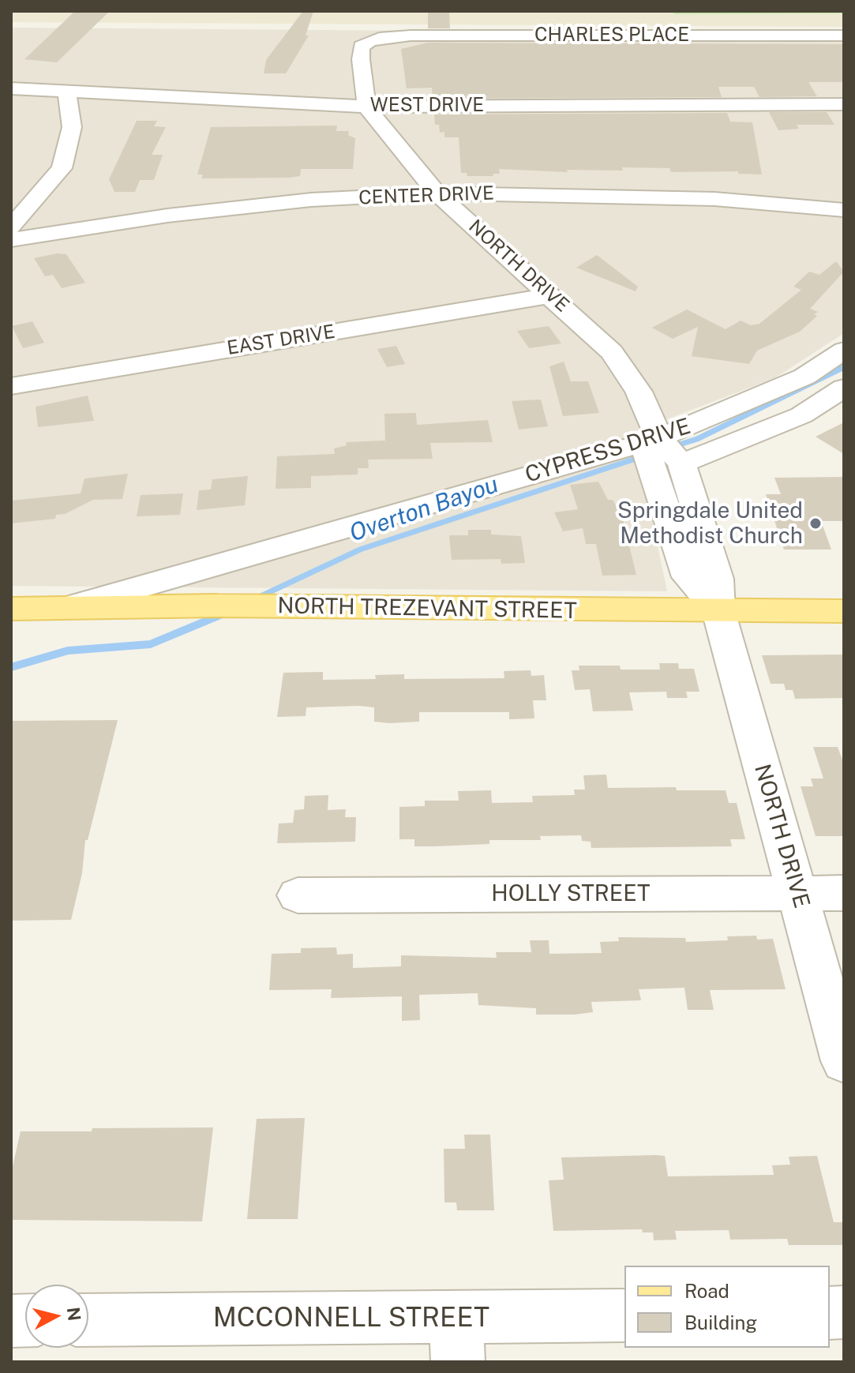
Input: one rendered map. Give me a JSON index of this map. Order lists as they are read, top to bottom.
{
  "streets": {
    "main road": ["NORTH TREZEVANT STREET"],
    "street": [
      "CHARLES PLACE",
      "WEST DRIVE",
      "CENTER DRIVE",
      "NORTH DRIVE",
      "EAST DRIVE",
      "CYPRESS DRIVE",
      "HOLLY STREET",
      "MCCONNELL STREET"
    ]
  },
  "crossings": [
    ["CHARLES PLACE", "WEST DRIVE"],
    ["CHARLES PLACE", "NORTH DRIVE"],
    ["WEST DRIVE", "NORTH DRIVE"],
    ["CENTER DRIVE", "NORTH DRIVE"],
    ["NORTH DRIVE", "EAST DRIVE"],
    ["NORTH DRIVE", "CYPRESS DRIVE"],
    ["NORTH DRIVE", "NORTH TREZEVANT STREET"],
    ["NORTH DRIVE", "HOLLY STREET"],
    ["CYPRESS DRIVE", "NORTH TREZEVANT STREET"]
  ],
  "water": ["Overton Bayou"],
  "places": ["Springdale United Methodist Church"],
  "legend": ["Road", "Building"],
  "north": "right"
}
